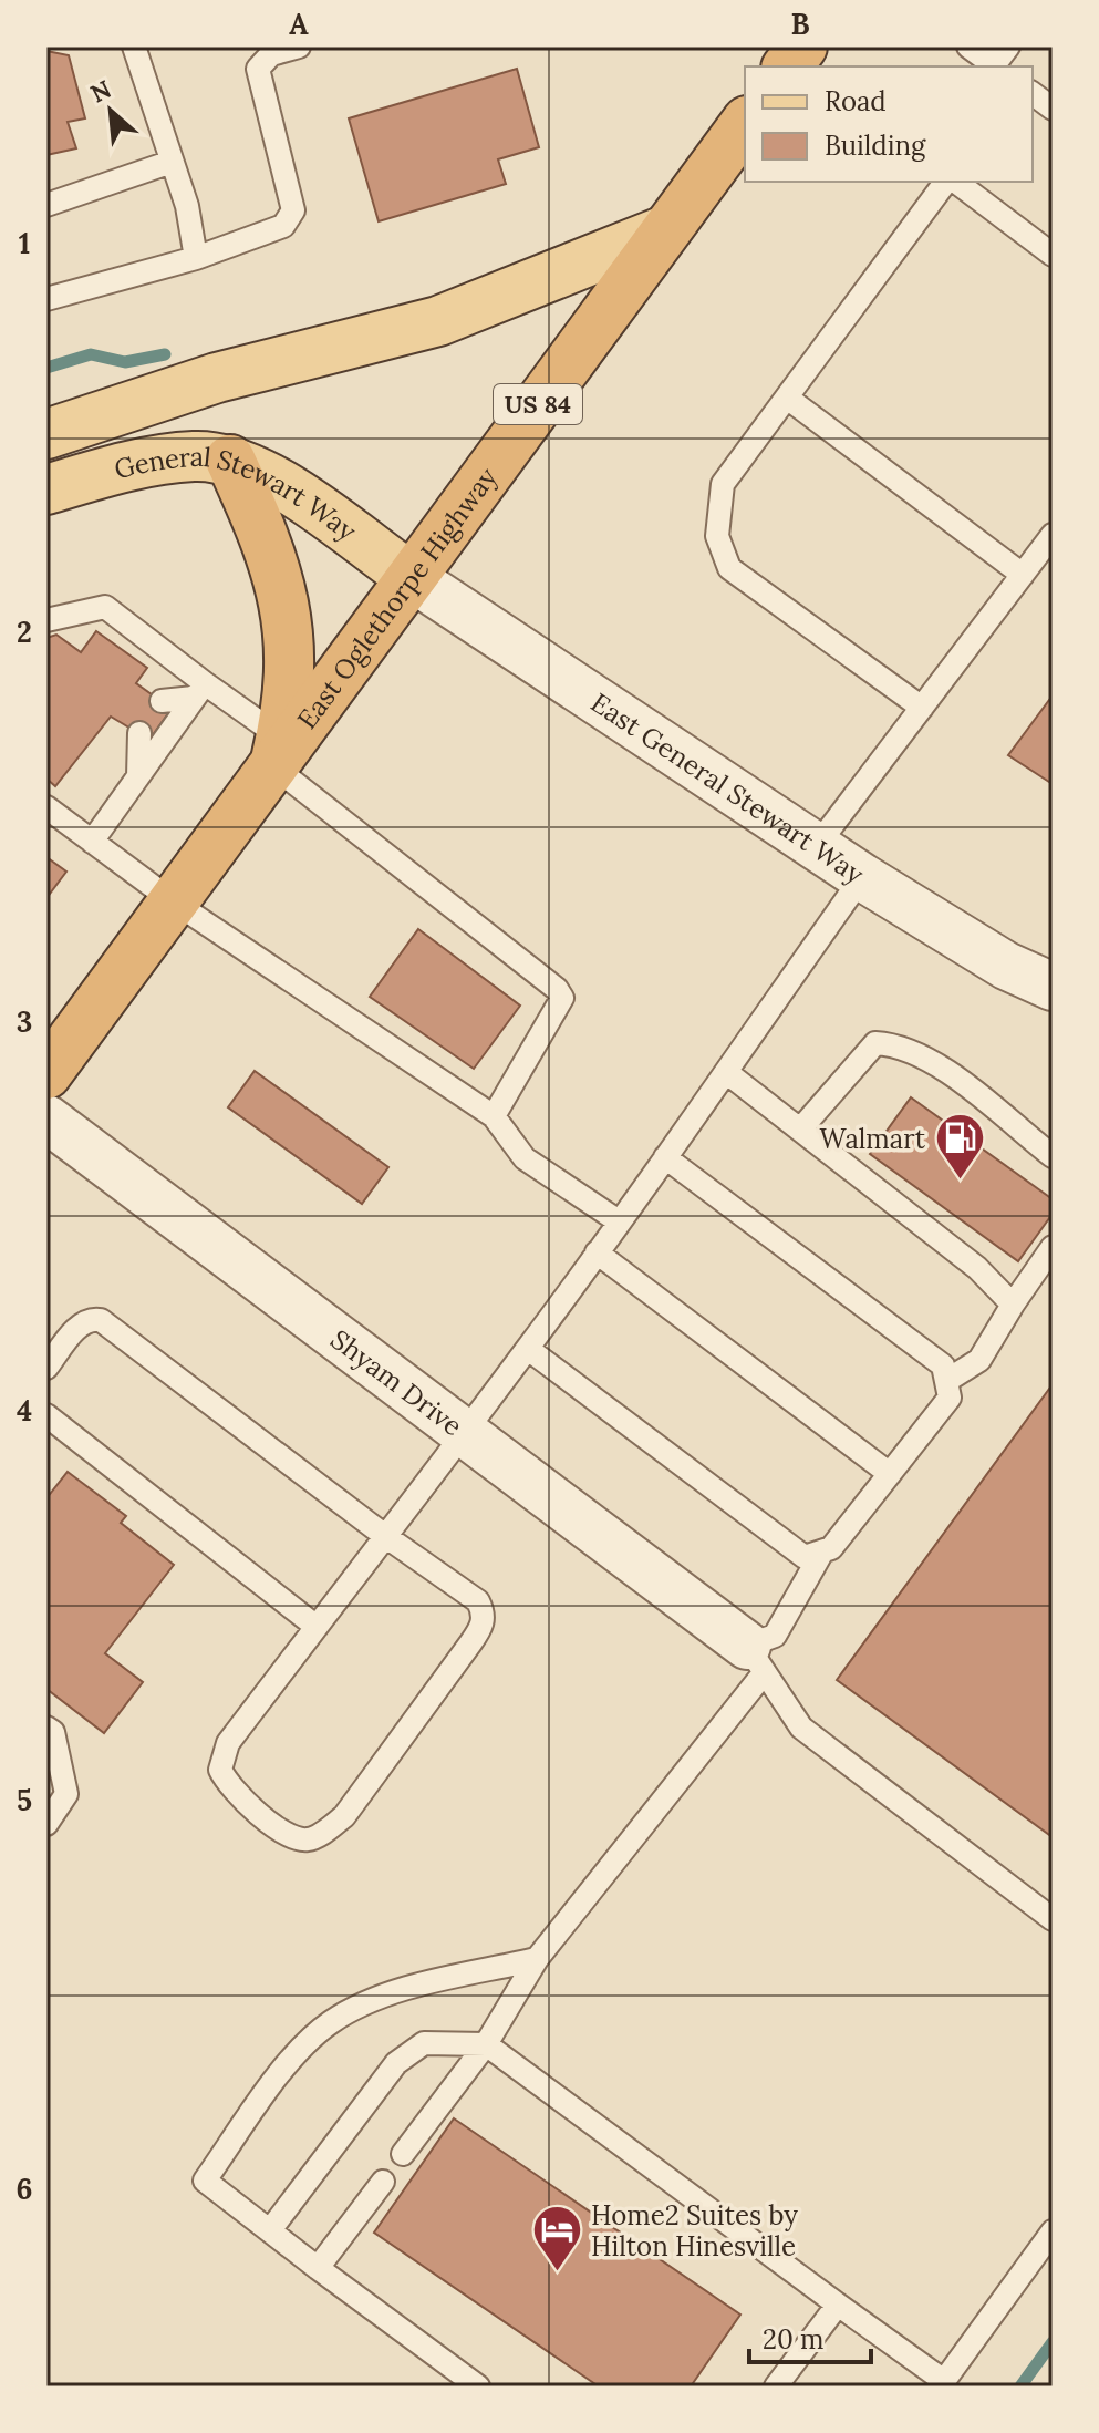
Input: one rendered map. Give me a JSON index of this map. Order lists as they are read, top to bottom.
{
  "streets": {
    "highway": ["US 84", "East Oglethorpe Highway"],
    "main road": ["General Stewart Way"],
    "street": ["East General Stewart Way", "Shyam Drive"]
  },
  "crossings": [
    ["General Stewart Way", "East Oglethorpe Highway"],
    ["General Stewart Way", "East General Stewart Way"],
    ["East Oglethorpe Highway", "East General Stewart Way"]
  ],
  "places": {
    "fuel station": ["Walmart"],
    "hotel": ["Home2 Suites by Hilton Hinesville"]
  },
  "legend": ["Road", "Building"],
  "scale_bar": "20 m",
  "north": "top left",
  "grid": {
    "columns": ["A", "B"],
    "rows": [
      "1",
      "2",
      "3",
      "4",
      "5",
      "6"
    ]
  }
}
